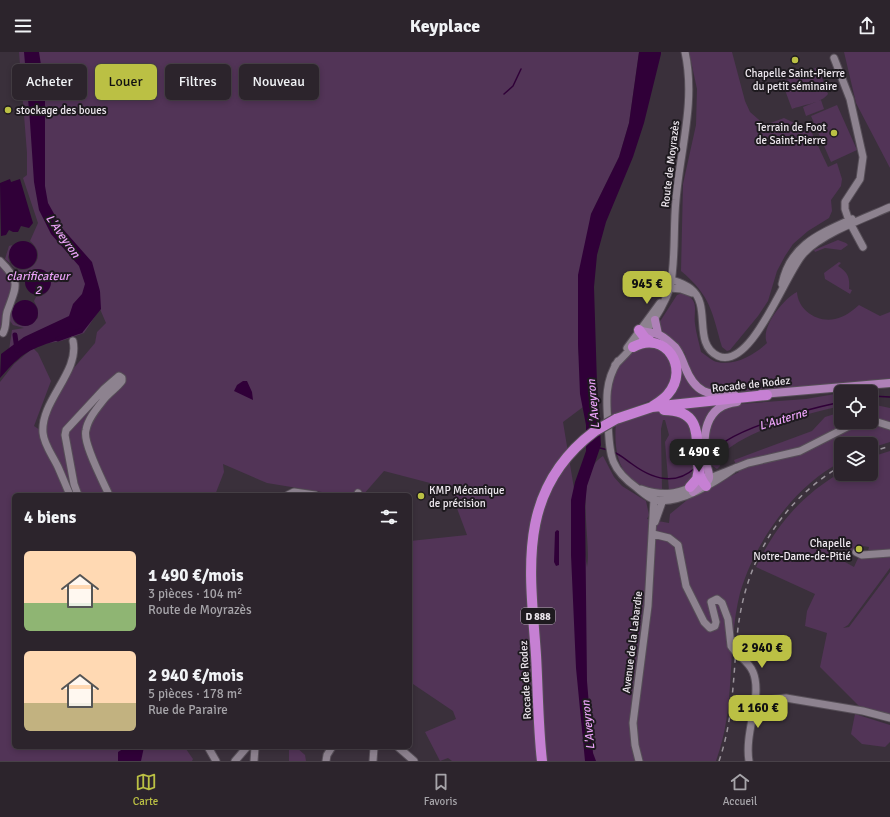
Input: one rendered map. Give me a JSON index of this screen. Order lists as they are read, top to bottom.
{
  "streets": {
    "highway": ["Rocade de Rodez", "D 888"],
    "street": ["Route de Moyrazès", "Avenue de la Labardie"]
  },
  "water": ["L'Aveyron", "clarificateur 2", "L'Auterne"],
  "places": [
    "Chapelle Saint-Pierre du petit séminaire",
    "stockage des boues",
    "Terrain de Foot de Saint-Pierre",
    "KMP Mécanique de précision",
    "Chapelle Notre-Dame-de-Pitié"
  ],
  "page": {
    "header": "Keyplace",
    "chip": [
      "Acheter",
      "Louer",
      "Filtres",
      "Nouveau"
    ],
    "price": [
      "945 €",
      "1 490 €",
      "2 940 €",
      "1 160 €"
    ],
    "heading": "4 biens",
    "list": [
      {
        "name": "1 490 €/mois",
        "note": "3 pièces · 104 m² · Route de Moyrazès"
      },
      {
        "name": "2 940 €/mois",
        "note": "5 pièces · 178 m² · Rue de Paraire"
      }
    ],
    "tabs": ["Carte", "Favoris", "Accueil"]
  }
}
